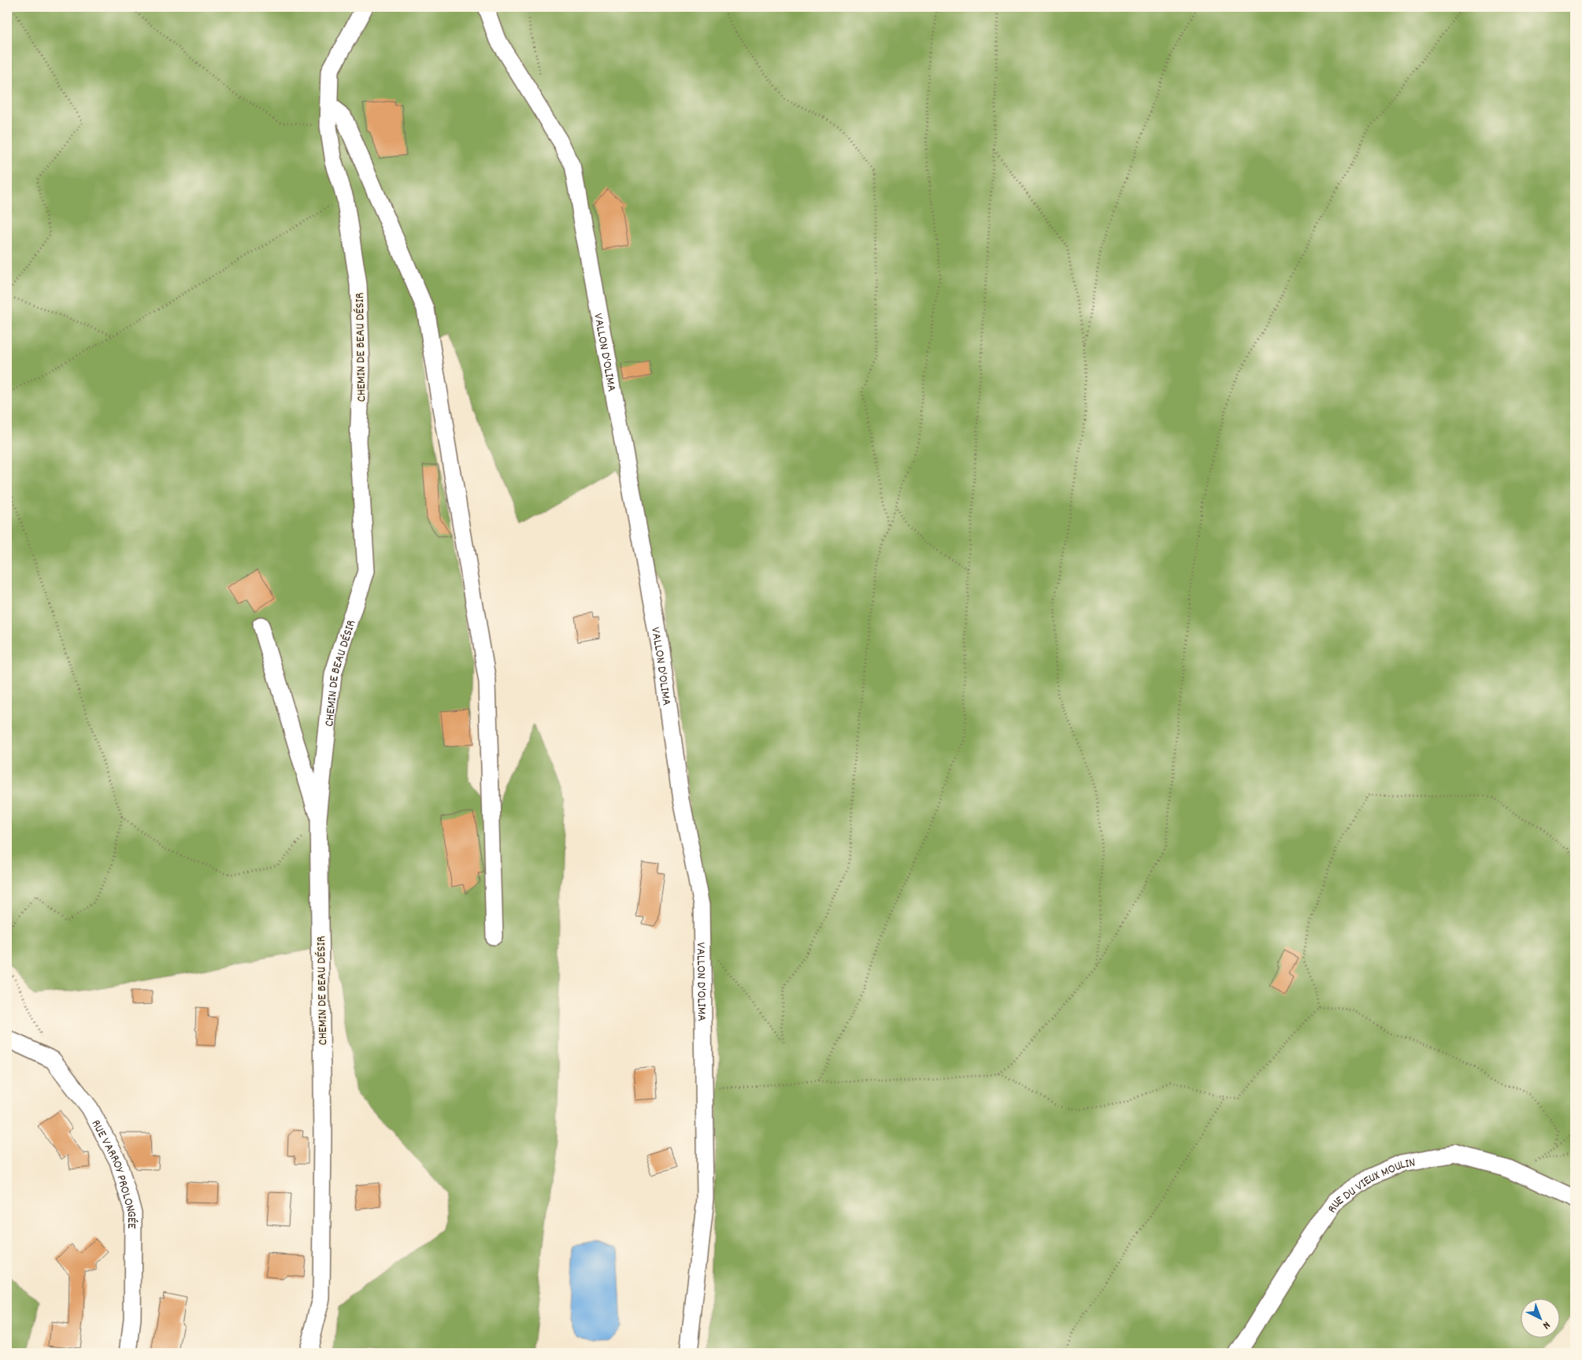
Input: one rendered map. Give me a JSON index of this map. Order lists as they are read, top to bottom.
{
  "streets": {
    "street": [
      "CHEMIN DE BEAU DÉSIR",
      "VALLON D'OLIMA",
      "RUE VARROY PROLONGÉE",
      "RUE DU VIEUX MOULIN"
    ]
  },
  "north": "bottom right"
}
